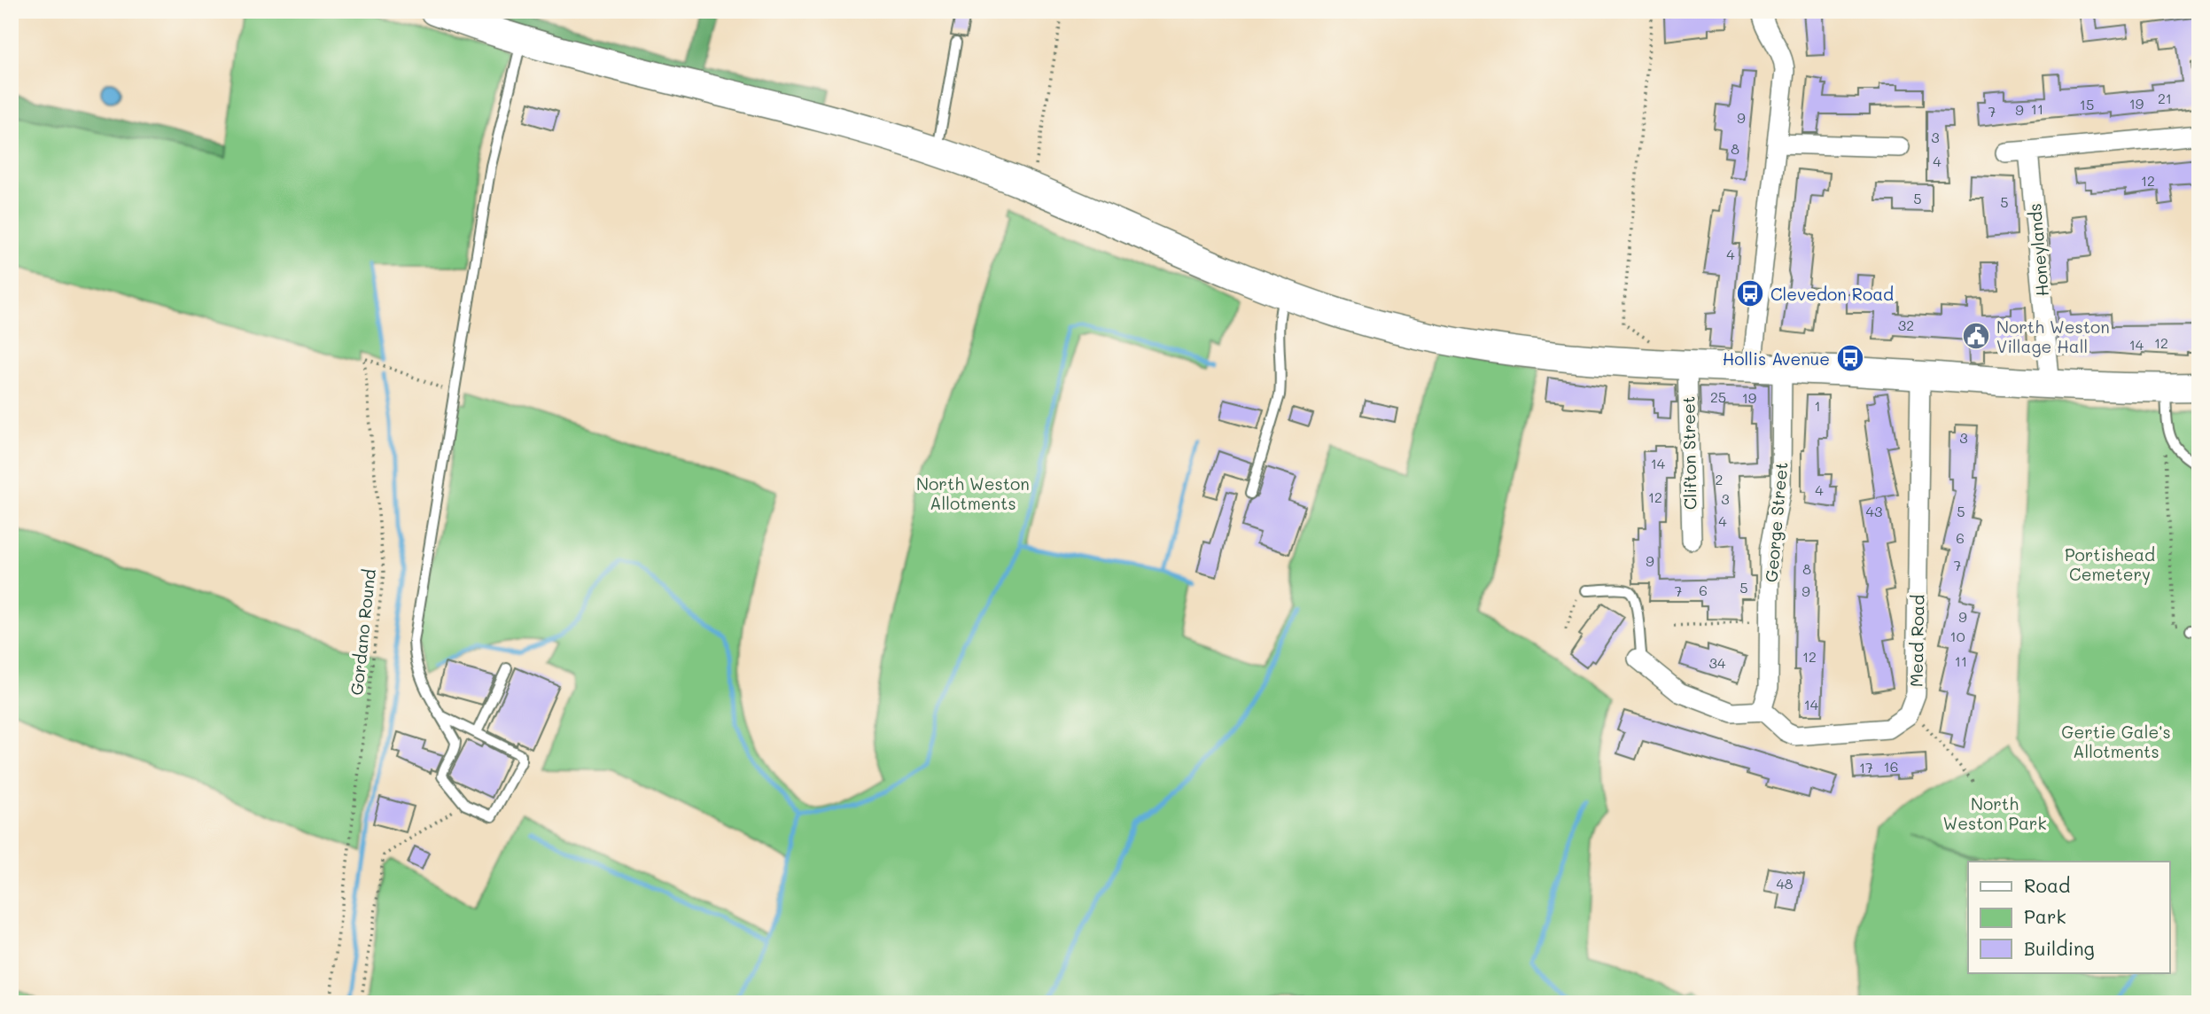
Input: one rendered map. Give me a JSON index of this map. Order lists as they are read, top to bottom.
{
  "streets": {
    "street": [
      "Honeylands",
      "Clifton Street",
      "George Street",
      "Mead Road"
    ],
    "path": ["Gordano Round"]
  },
  "crossings": [
    ["George Street", "Mead Road"]
  ],
  "parks": [
    "North Weston Allotments",
    "Portishead Cemetery",
    "Gertie Gale's Allotments",
    "North Weston Park"
  ],
  "places": {
    "bus stop": ["Clevedon Road", "Hollis Avenue"],
    "public building": ["North Weston Village Hall"]
  },
  "house_numbers": [
    "21",
    "19",
    "15",
    "11",
    "9",
    "7",
    "9",
    "3",
    "8",
    "4",
    "12",
    "5",
    "5",
    "4",
    "32",
    "12",
    "14",
    "25",
    "19",
    "1",
    "3",
    "14",
    "2",
    "4",
    "12",
    "3",
    "43",
    "5",
    "4",
    "6",
    "9",
    "7",
    "8",
    "5",
    "6",
    "7",
    "9",
    "9",
    "10",
    "12",
    "11",
    "34",
    "14",
    "16",
    "17",
    "48"
  ],
  "legend": ["Road", "Park", "Building"]
}
